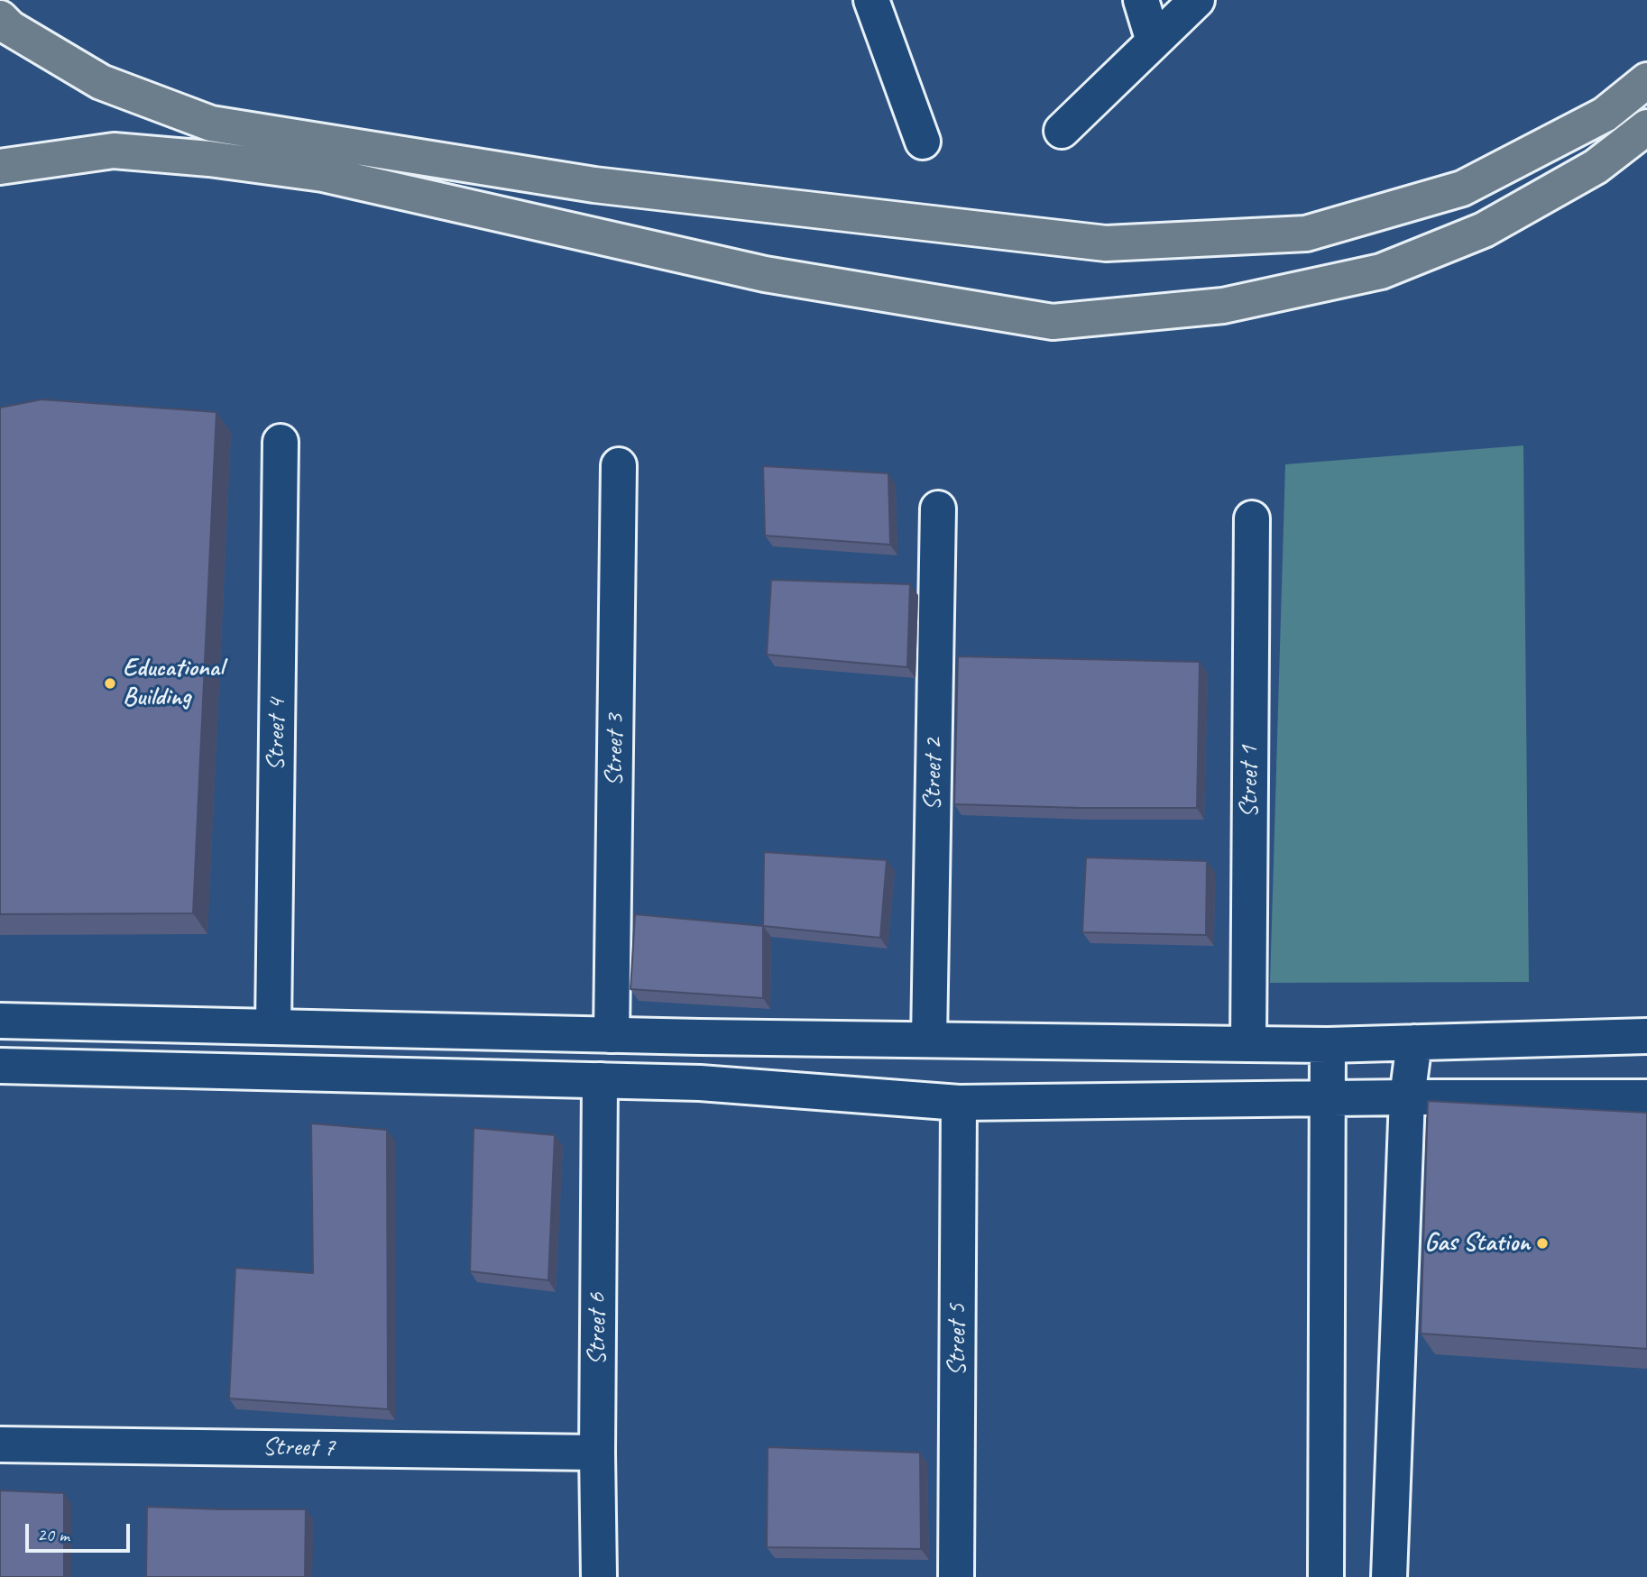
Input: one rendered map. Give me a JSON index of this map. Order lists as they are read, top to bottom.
{
  "streets": {
    "street": [
      "Street 4",
      "Street 3",
      "Street 2",
      "Street 1",
      "Street 6",
      "Street 5",
      "Street 7"
    ]
  },
  "crossings": [
    ["Street 6", "Street 7"]
  ],
  "places": ["Educational Building", "Gas Station"],
  "scale_bar": "20 m"
}
